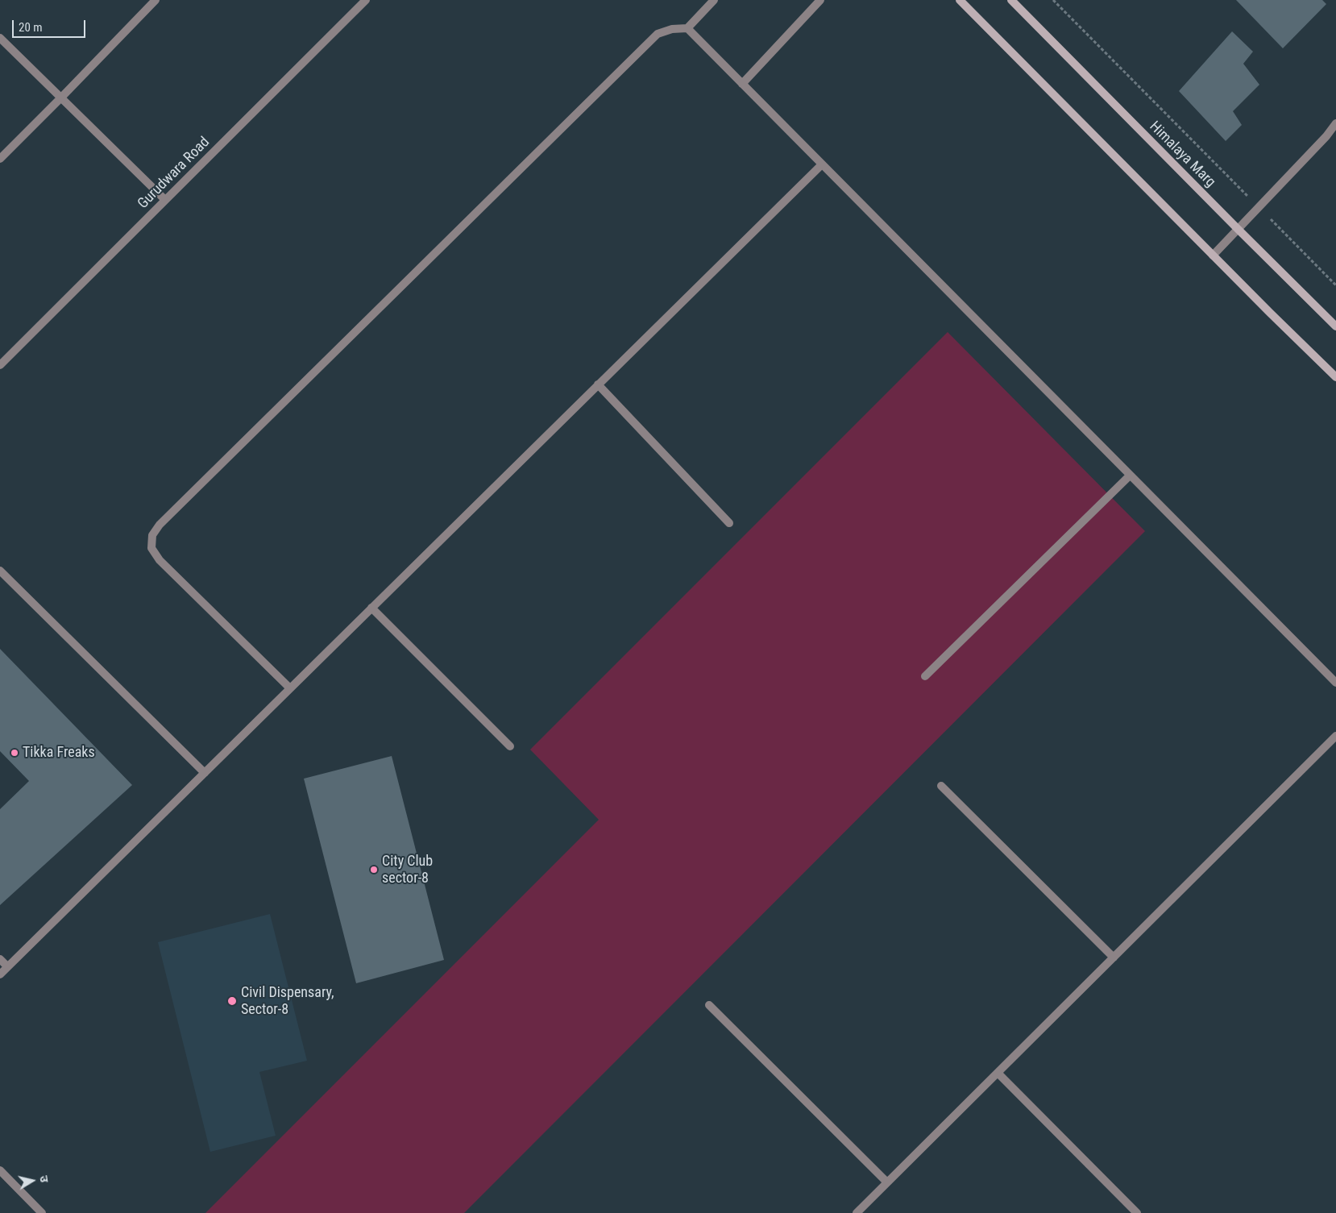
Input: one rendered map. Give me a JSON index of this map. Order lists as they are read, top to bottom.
{
  "streets": {
    "main road": ["Himalaya Marg"],
    "street": ["Gurudwara Road"]
  },
  "places": ["Tikka Freaks", "City Club sector-8", "Civil Dispensary, Sector-8"],
  "scale_bar": "20 m",
  "north": "right"
}
